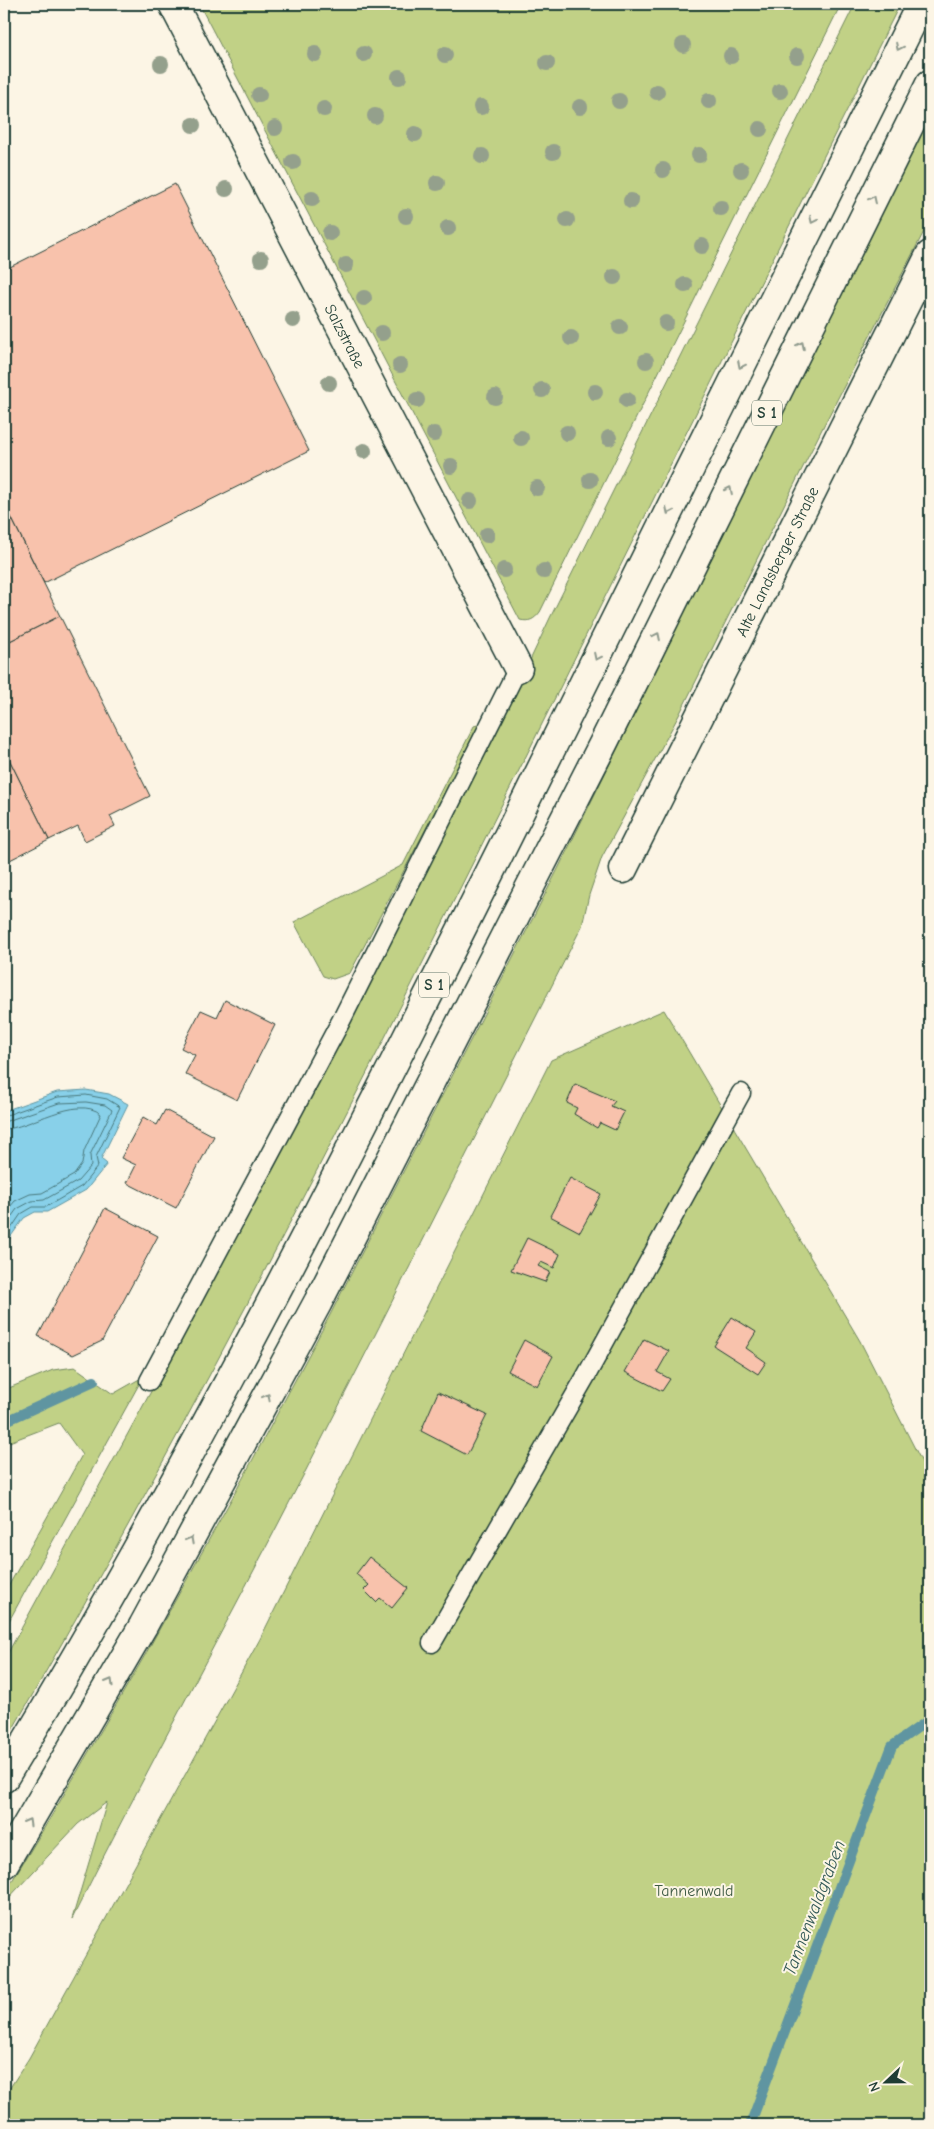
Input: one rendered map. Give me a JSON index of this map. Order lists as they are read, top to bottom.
{
  "streets": {
    "main road": ["Salzstraße", "S 1", "Alte Landsberger Straße"]
  },
  "water": ["Tannenwaldgraben"],
  "parks": ["Tannenwald"],
  "north": "left"
}
